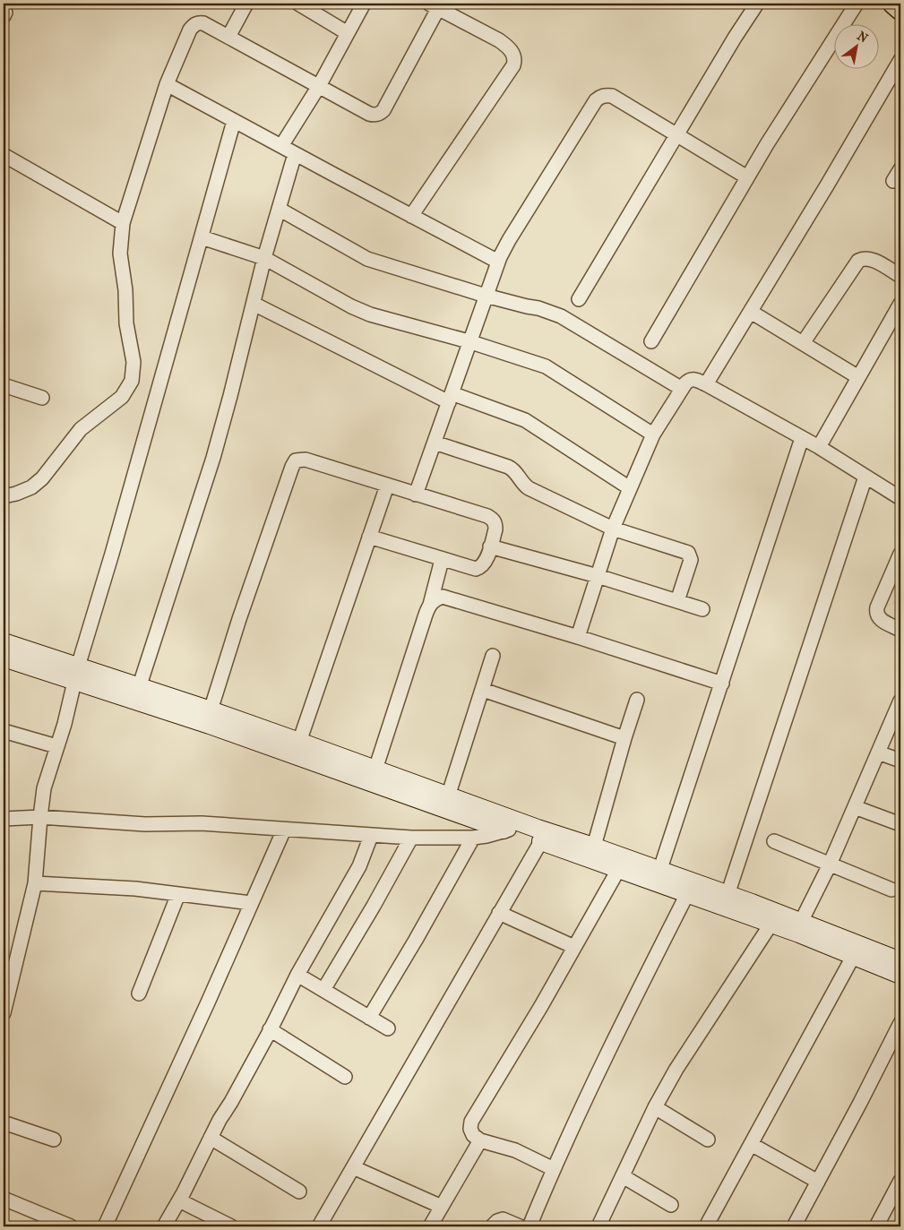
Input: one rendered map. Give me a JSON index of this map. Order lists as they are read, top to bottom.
{
  "north": "top right"
}
